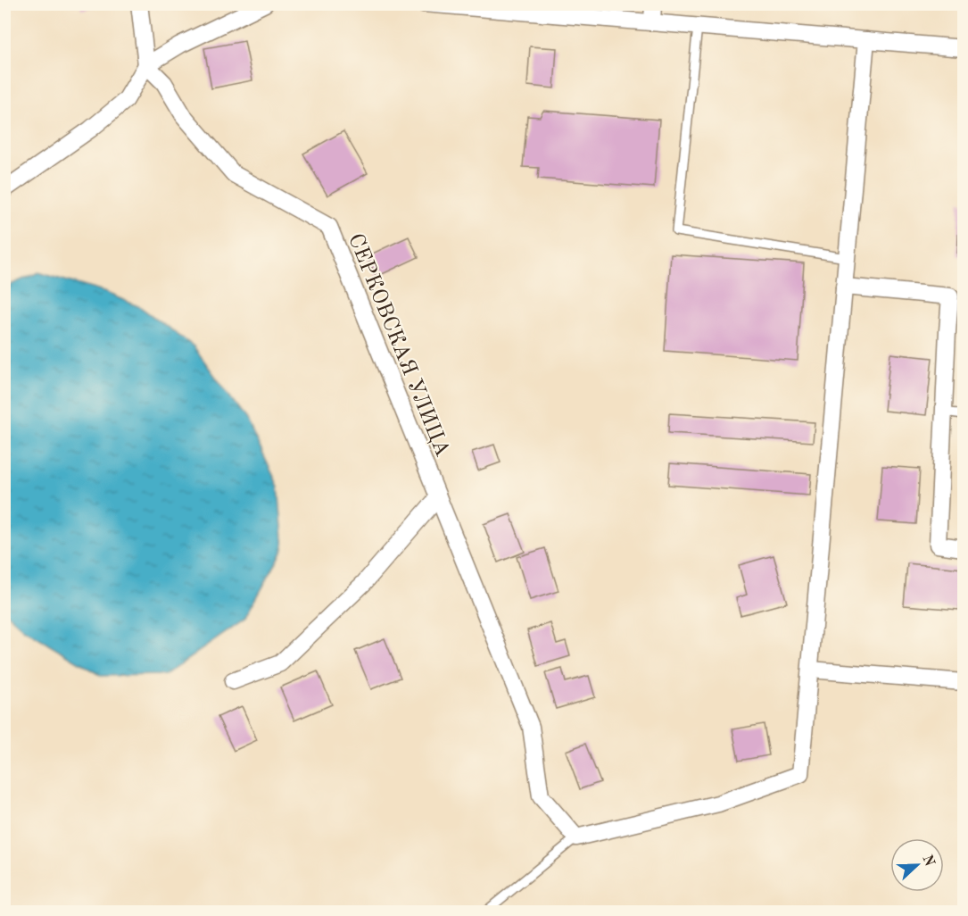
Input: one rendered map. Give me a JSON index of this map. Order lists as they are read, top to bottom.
{
  "streets": {
    "street": ["СЕРКОВСКАЯ УЛИЦА"]
  },
  "north": "right"
}
